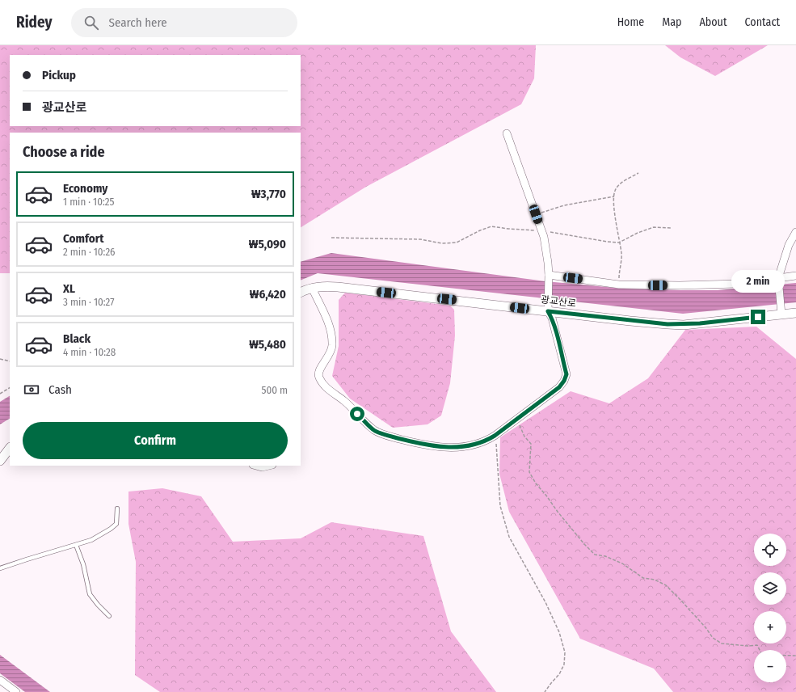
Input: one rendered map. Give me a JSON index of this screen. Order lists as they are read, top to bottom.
{
  "streets": {
    "street": ["광교산로"]
  },
  "page": {
    "header": "Ridey",
    "search": "Search here",
    "nav": [
      "Home",
      "Map",
      "About",
      "Contact"
    ],
    "banner": ["Pickup", "광교산로"],
    "heading": "Choose a ride",
    "list": [
      {
        "name": "Economy",
        "note": "1 min · 10:25",
        "value": "₩3,770"
      },
      {
        "name": "Comfort",
        "note": "2 min · 10:26",
        "value": "₩5,090"
      },
      {
        "name": "XL",
        "note": "3 min · 10:27",
        "value": "₩6,420"
      },
      {
        "name": "Black",
        "note": "4 min · 10:28",
        "value": "₩5,480"
      }
    ],
    "bubble": "2 min",
    "pay": ["Cash", "500 m"],
    "buttons": "Confirm",
    "map_buttons": ["+", "−"]
  }
}
